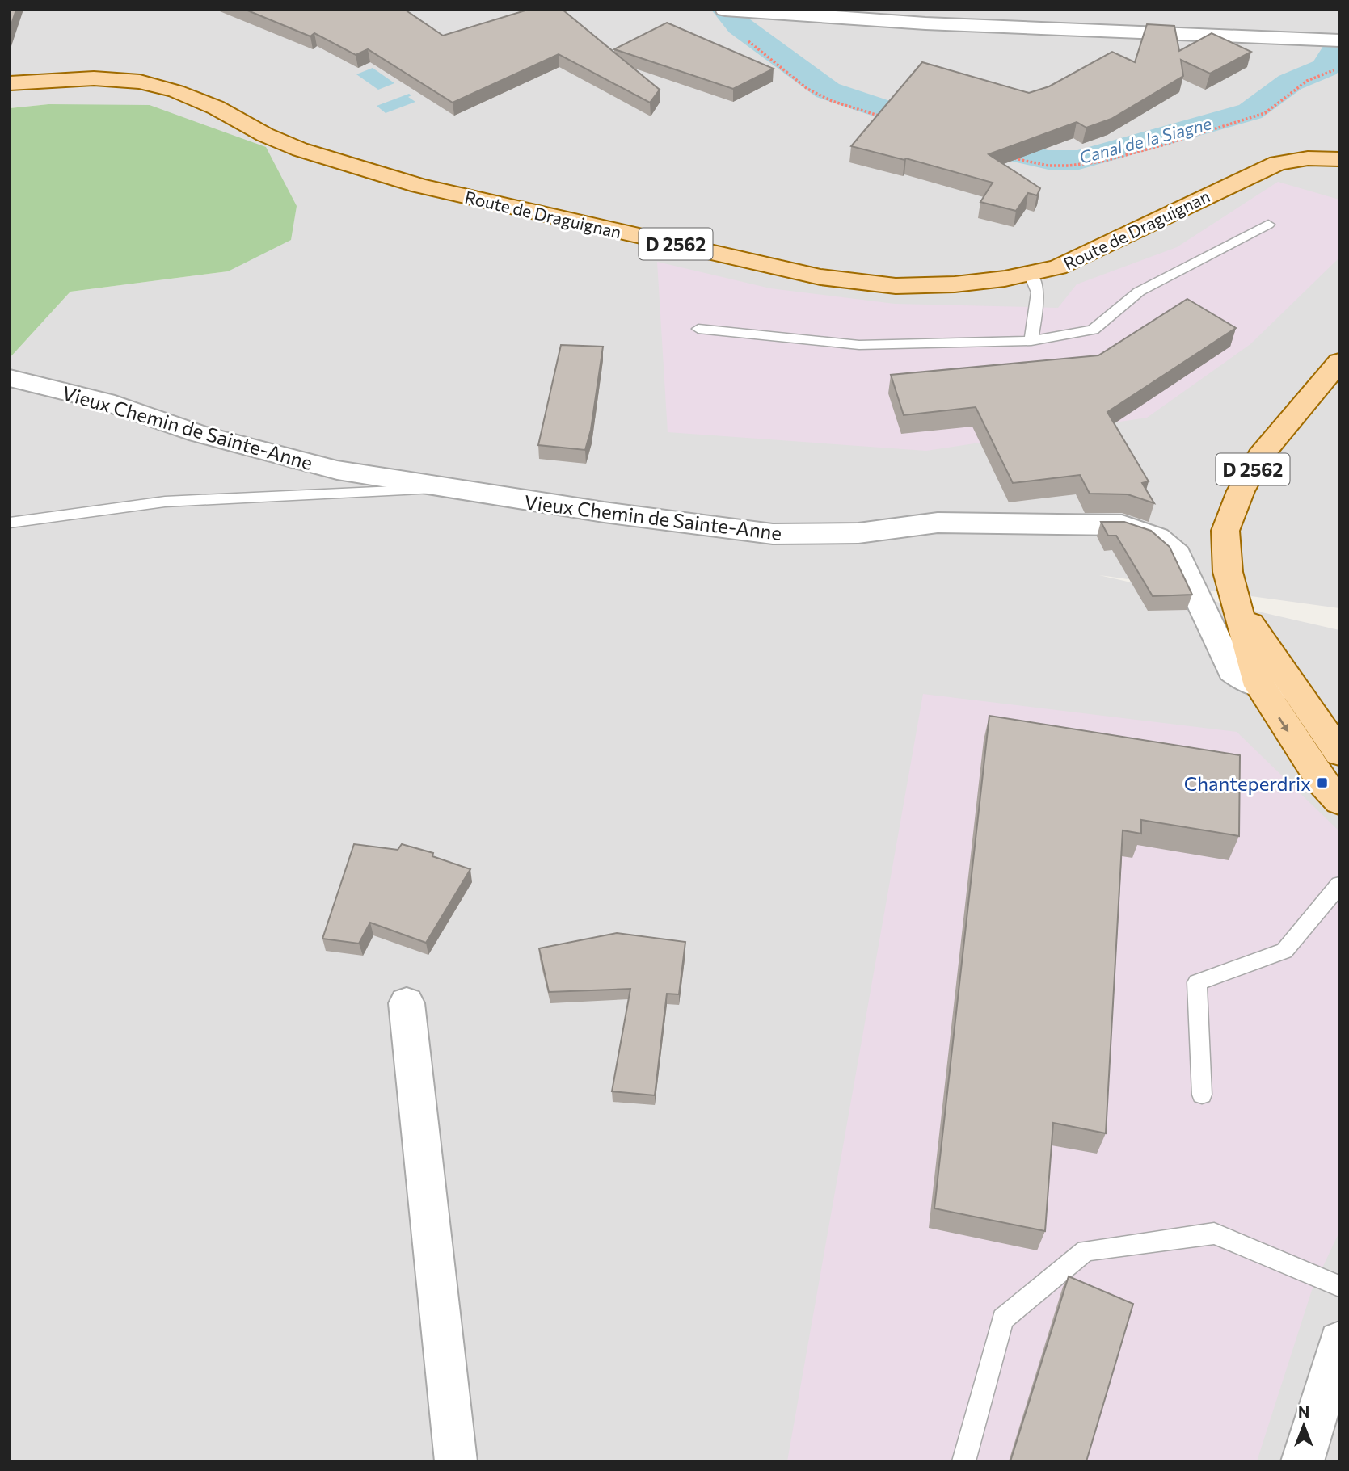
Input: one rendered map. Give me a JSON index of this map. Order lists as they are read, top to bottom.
{
  "streets": {
    "main road": ["Route de Draguignan", "D 2562"],
    "street": ["Vieux Chemin de Sainte-Anne"]
  },
  "crossings": [
    ["D 2562", "Vieux Chemin de Sainte-Anne"]
  ],
  "water": ["Canal de la Siagne"],
  "places": {
    "transit": ["Chanteperdrix"]
  },
  "north": "top"
}
